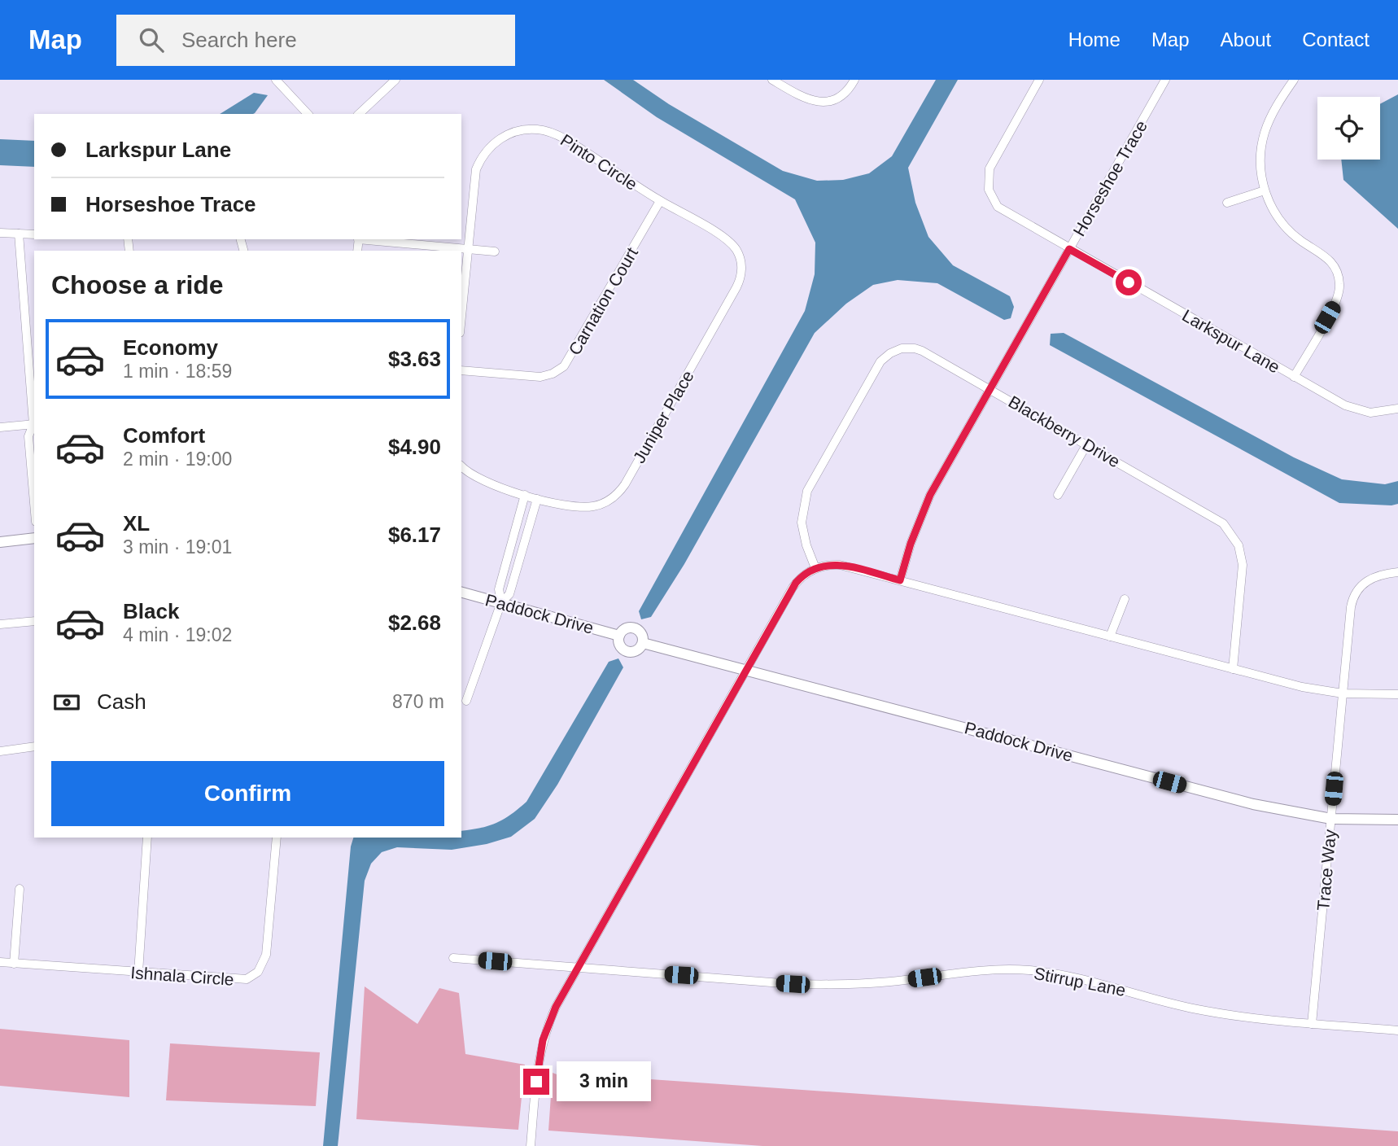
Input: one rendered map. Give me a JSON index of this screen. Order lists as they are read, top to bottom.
{
  "streets": {
    "street": [
      "Pinto Circle",
      "Horseshoe Trace",
      "Carnation Court",
      "Larkspur Lane",
      "Juniper Place",
      "Blackberry Drive",
      "Paddock Drive",
      "Trace Way",
      "Ishnala Circle",
      "Stirrup Lane"
    ]
  },
  "crossings": [
    ["Pinto Circle", "Carnation Court"],
    ["Pinto Circle", "Juniper Place"],
    ["Horseshoe Trace", "Larkspur Lane"],
    ["Horseshoe Trace", "Blackberry Drive"],
    ["Paddock Drive", "Trace Way"],
    ["Trace Way", "Stirrup Lane"]
  ],
  "page": {
    "header": "Map",
    "search": "Search here",
    "nav": [
      "Home",
      "Map",
      "About",
      "Contact"
    ],
    "banner": ["Larkspur Lane", "Horseshoe Trace"],
    "heading": "Choose a ride",
    "list": [
      {
        "name": "Economy",
        "note": "1 min · 18:59",
        "value": "$3.63"
      },
      {
        "name": "Comfort",
        "note": "2 min · 19:00",
        "value": "$4.90"
      },
      {
        "name": "XL",
        "note": "3 min · 19:01",
        "value": "$6.17"
      },
      {
        "name": "Black",
        "note": "4 min · 19:02",
        "value": "$2.68"
      }
    ],
    "pay": ["Cash", "870 m"],
    "buttons": "Confirm",
    "bubble": "3 min"
  }
}
